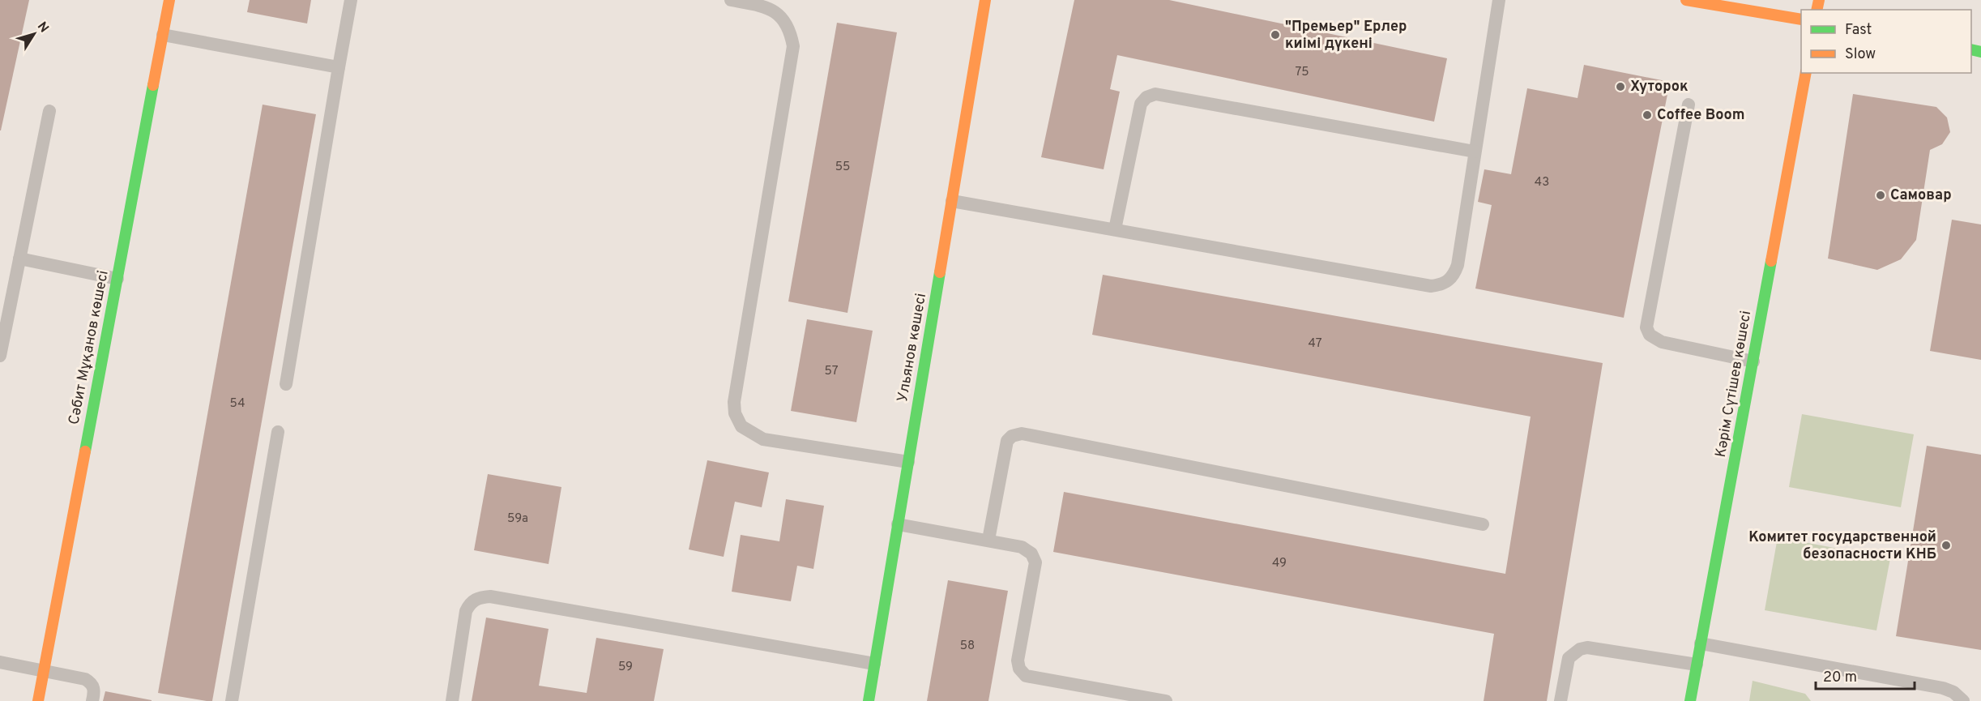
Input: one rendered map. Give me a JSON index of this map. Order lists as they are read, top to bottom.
{
  "streets": {
    "street": ["Сәбит Мұқанов көшесі", "Ульянов көшесі", "Кәрім Сүтішев көшесі"]
  },
  "places": [
    "\"Премьер\" Ерлер киімі дүкені",
    "Хуторок",
    "Coffee Boom",
    "Самовар",
    "Комитет государственной безопасности КНБ"
  ],
  "house_numbers": [
    "75",
    "55",
    "43",
    "47",
    "57",
    "54",
    "59а",
    "49",
    "58",
    "59"
  ],
  "legend": ["Fast", "Slow"],
  "scale_bar": "20 m",
  "north": "top right"
}
